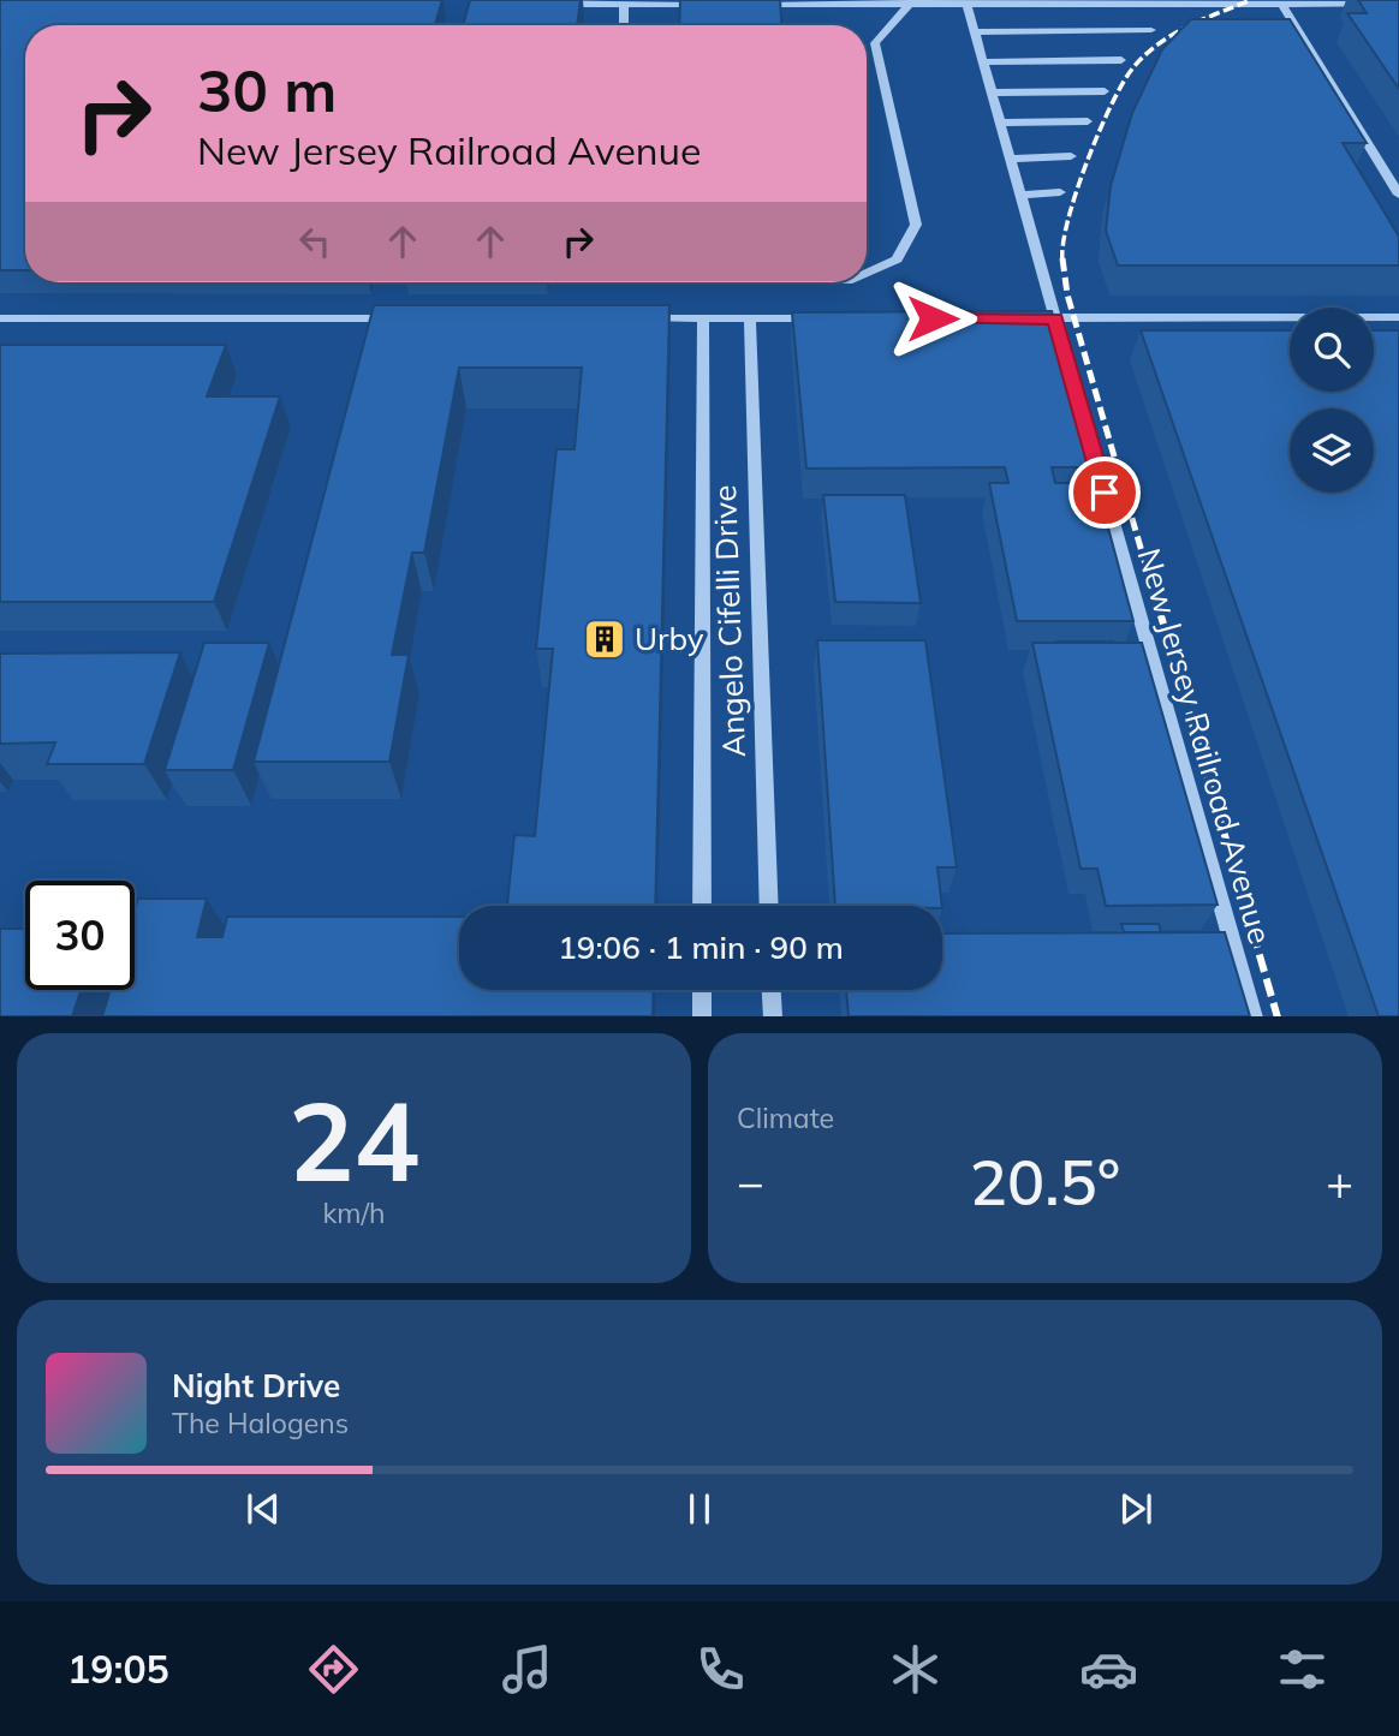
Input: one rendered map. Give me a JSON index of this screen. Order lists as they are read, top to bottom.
{
  "streets": {
    "street": ["Angelo Cifelli Drive", "New Jersey Railroad Avenue"]
  },
  "places": {
    "building": ["Urby"]
  },
  "page": {
    "turn": ["30 m", "New Jersey Railroad Avenue"],
    "limit": "30",
    "trip": "19:06 · 1 min · 90 m",
    "tile": [
      ["24", "km/h"],
      "Climate"
    ],
    "heat": ["−", "20.5°", "+"],
    "song": ["Night Drive", "The Halogens"],
    "tabs": "19:05"
  }
}
